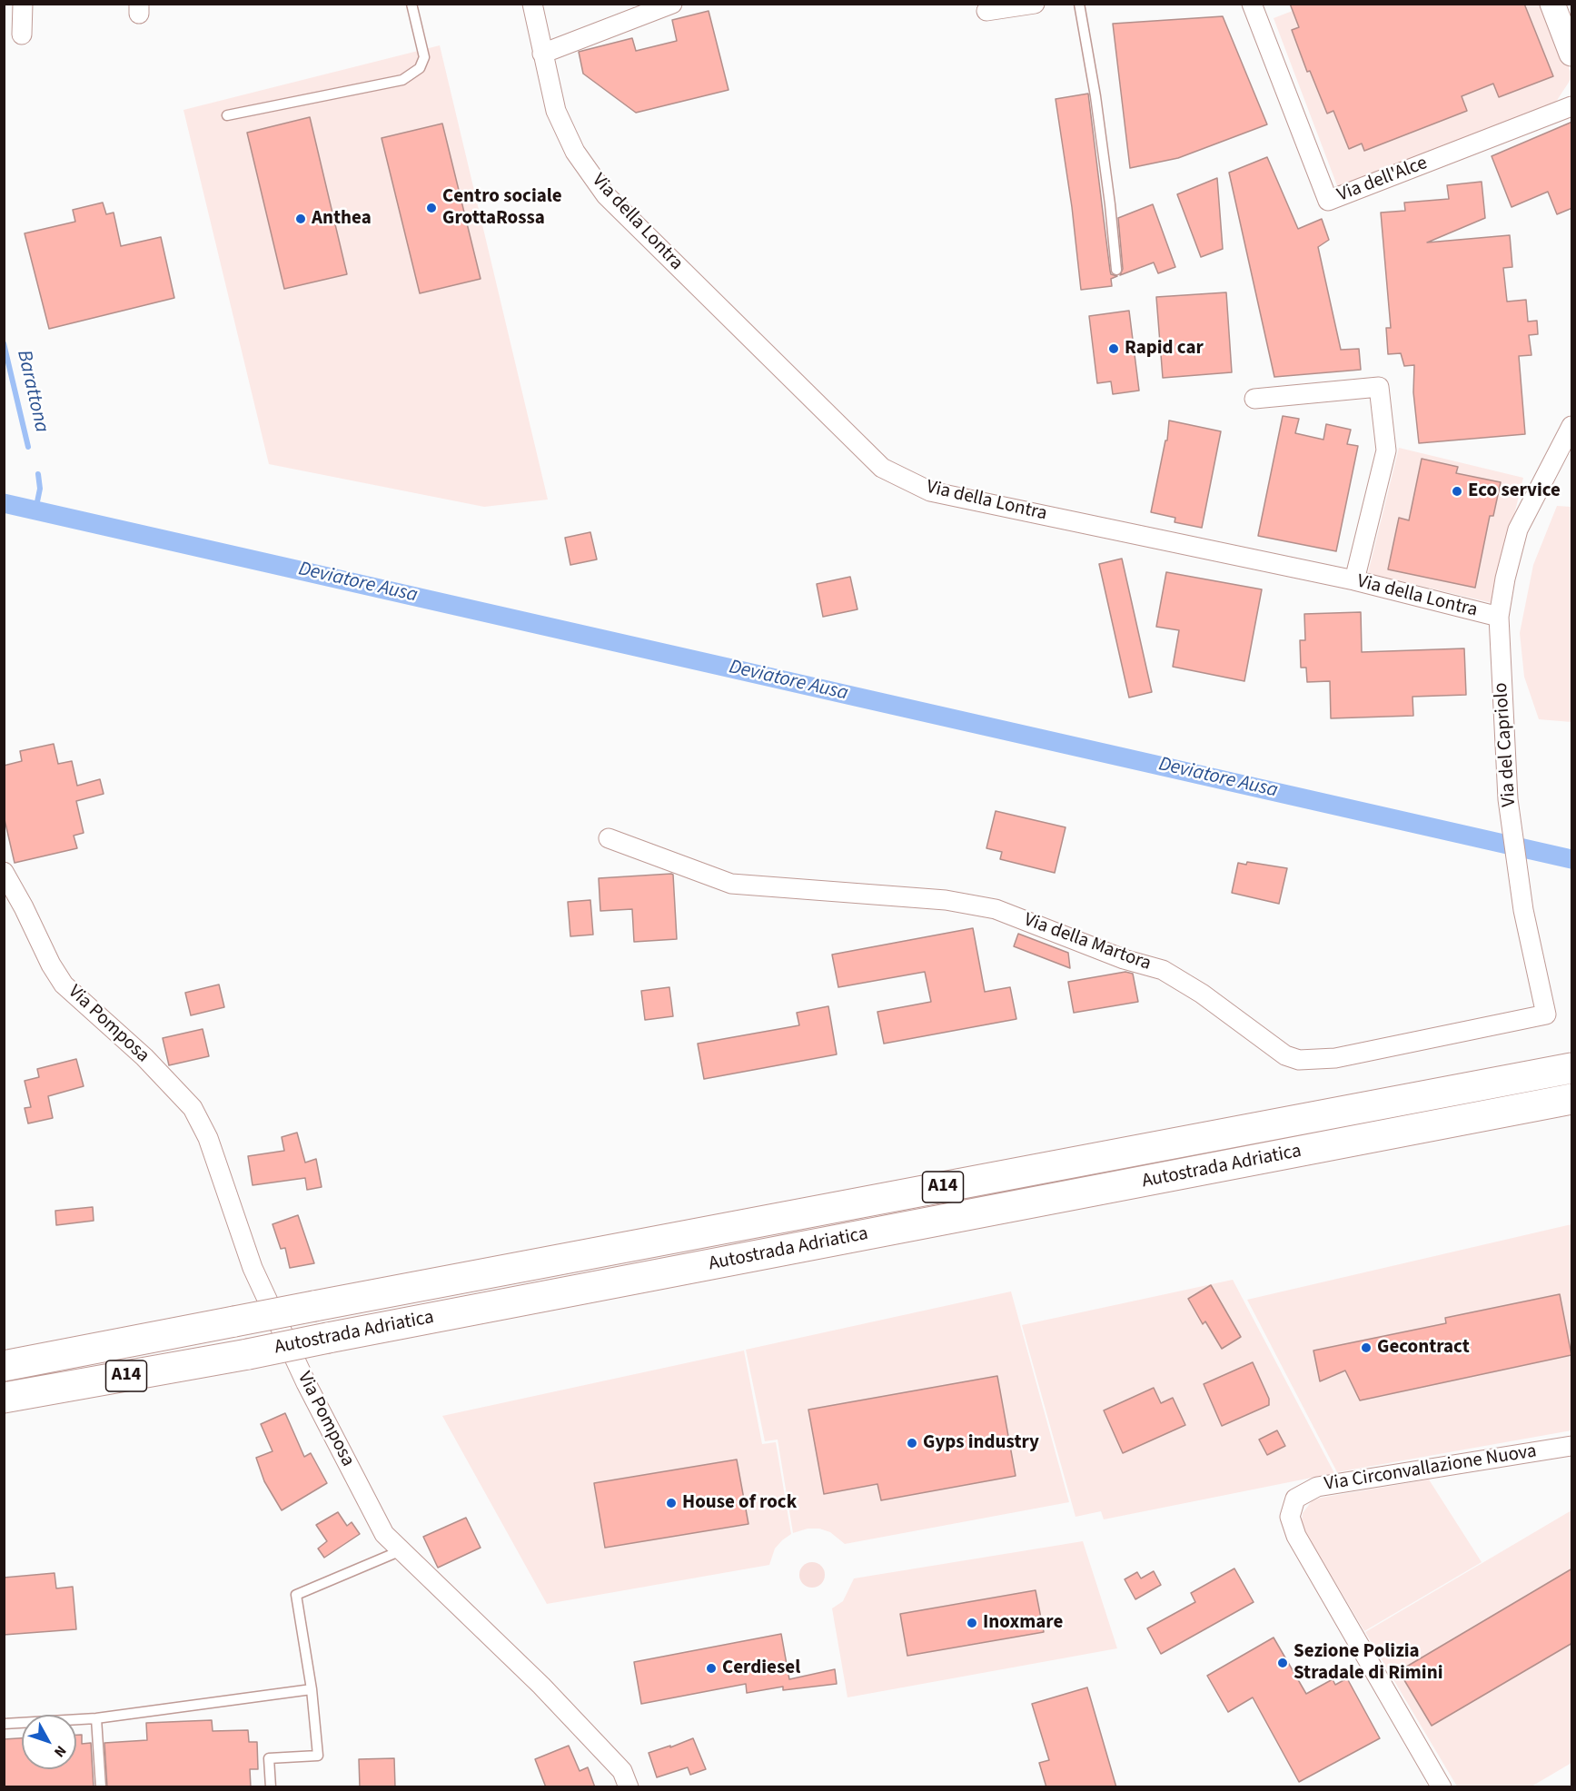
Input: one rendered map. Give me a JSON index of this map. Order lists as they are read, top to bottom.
{
  "streets": {
    "highway": ["Autostrada Adriatica", "A14"],
    "street": [
      "Via dell'Alce",
      "Via della Lontra",
      "Via del Capriolo",
      "Via della Martora",
      "Via Pomposa",
      "Via Circonvallazione Nuova"
    ]
  },
  "crossings": [
    ["Via della Lontra", "Via del Capriolo"],
    ["Via del Capriolo", "Via della Martora"]
  ],
  "water": ["Barattona", "Deviatore Ausa"],
  "places": [
    "Centro sociale GrottaRossa",
    "Anthea",
    "Rapid car",
    "Eco service",
    "Gecontract",
    "Gyps industry",
    "House of rock",
    "Inoxmare",
    "Sezione Polizia Stradale di Rimini",
    "Cerdiesel"
  ],
  "north": "bottom right"
}
